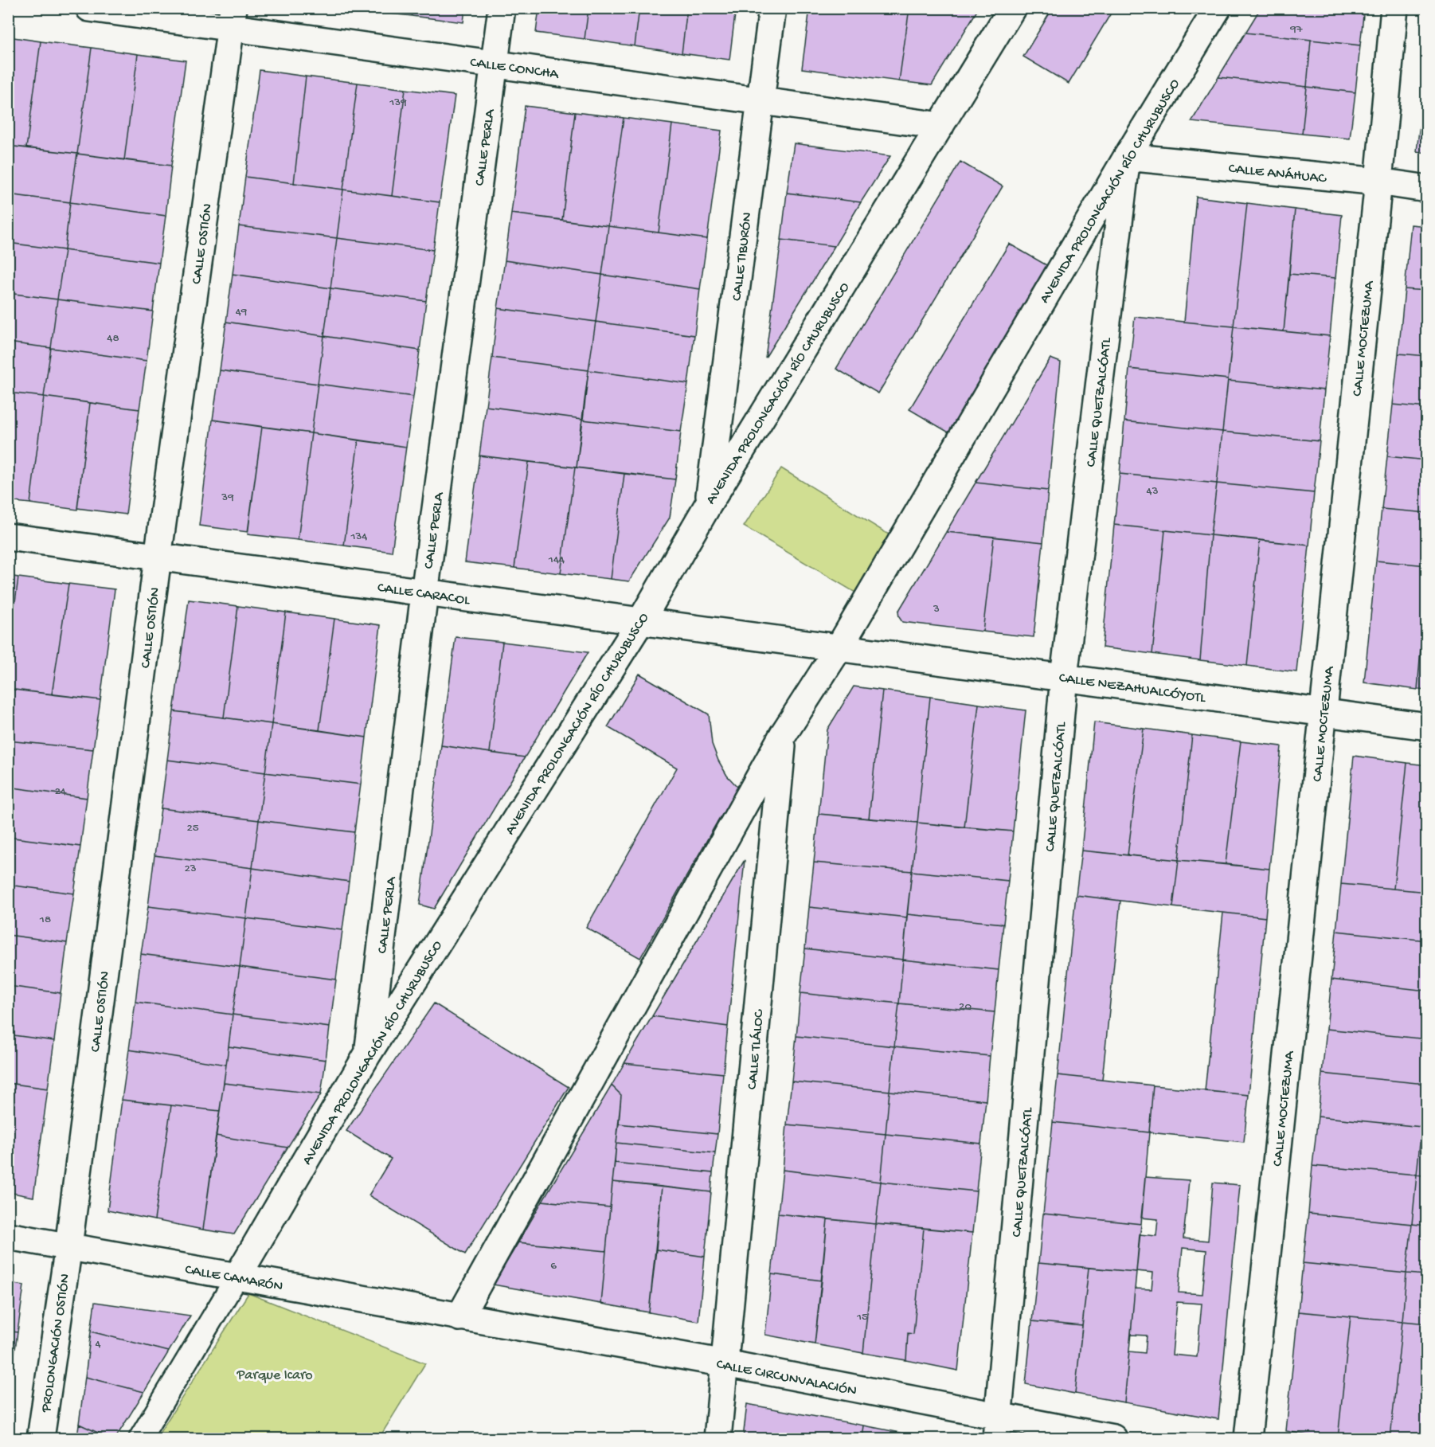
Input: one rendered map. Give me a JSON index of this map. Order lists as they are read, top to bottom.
{
  "streets": {
    "street": [
      "CALLE CONCHA",
      "CALLE PERLA",
      "CALLE ANÁHUAC",
      "AVENIDA PROLONGACIÓN RÍO CHURUBUSCO",
      "CALLE OSTIÓN",
      "CALLE TIBURÓN",
      "CALLE MOCTEZUMA",
      "CALLE QUETZALCÓATL",
      "CALLE CARACOL",
      "CALLE NEZAHUALCÓYOTL",
      "CALLE TLÁLOC",
      "CALLE CAMARÓN",
      "PROLONGACIÓN OSTIÓN",
      "CALLE CIRCUNVALACIÓN"
    ]
  },
  "crossings": [
    ["CALLE CONCHA", "CALLE PERLA"],
    ["CALLE CONCHA", "AVENIDA PROLONGACIÓN RÍO CHURUBUSCO"],
    ["CALLE CONCHA", "CALLE OSTIÓN"],
    ["CALLE CONCHA", "CALLE TIBURÓN"],
    ["CALLE PERLA", "AVENIDA PROLONGACIÓN RÍO CHURUBUSCO"],
    ["CALLE PERLA", "CALLE CARACOL"],
    ["CALLE ANÁHUAC", "AVENIDA PROLONGACIÓN RÍO CHURUBUSCO"],
    ["CALLE ANÁHUAC", "CALLE MOCTEZUMA"],
    ["CALLE ANÁHUAC", "CALLE QUETZALCÓATL"],
    ["AVENIDA PROLONGACIÓN RÍO CHURUBUSCO", "CALLE TIBURÓN"],
    ["AVENIDA PROLONGACIÓN RÍO CHURUBUSCO", "CALLE QUETZALCÓATL"],
    ["AVENIDA PROLONGACIÓN RÍO CHURUBUSCO", "CALLE CARACOL"],
    ["AVENIDA PROLONGACIÓN RÍO CHURUBUSCO", "CALLE NEZAHUALCÓYOTL"],
    ["AVENIDA PROLONGACIÓN RÍO CHURUBUSCO", "CALLE TLÁLOC"],
    ["AVENIDA PROLONGACIÓN RÍO CHURUBUSCO", "CALLE CAMARÓN"],
    ["AVENIDA PROLONGACIÓN RÍO CHURUBUSCO", "CALLE CIRCUNVALACIÓN"],
    ["CALLE OSTIÓN", "CALLE CARACOL"],
    ["CALLE OSTIÓN", "CALLE CAMARÓN"],
    ["CALLE OSTIÓN", "PROLONGACIÓN OSTIÓN"],
    ["CALLE MOCTEZUMA", "CALLE NEZAHUALCÓYOTL"],
    ["CALLE QUETZALCÓATL", "CALLE NEZAHUALCÓYOTL"],
    ["CALLE QUETZALCÓATL", "CALLE CIRCUNVALACIÓN"],
    ["CALLE CARACOL", "CALLE NEZAHUALCÓYOTL"],
    ["CALLE TLÁLOC", "CALLE CIRCUNVALACIÓN"],
    ["CALLE CAMARÓN", "PROLONGACIÓN OSTIÓN"],
    ["CALLE CAMARÓN", "CALLE CIRCUNVALACIÓN"]
  ],
  "parks": ["Parque Icaro"],
  "house_numbers": [
    "97",
    "139",
    "49",
    "48",
    "43",
    "39",
    "134",
    "144",
    "3",
    "24",
    "25",
    "23",
    "18",
    "20",
    "6",
    "15",
    "4"
  ]
}
